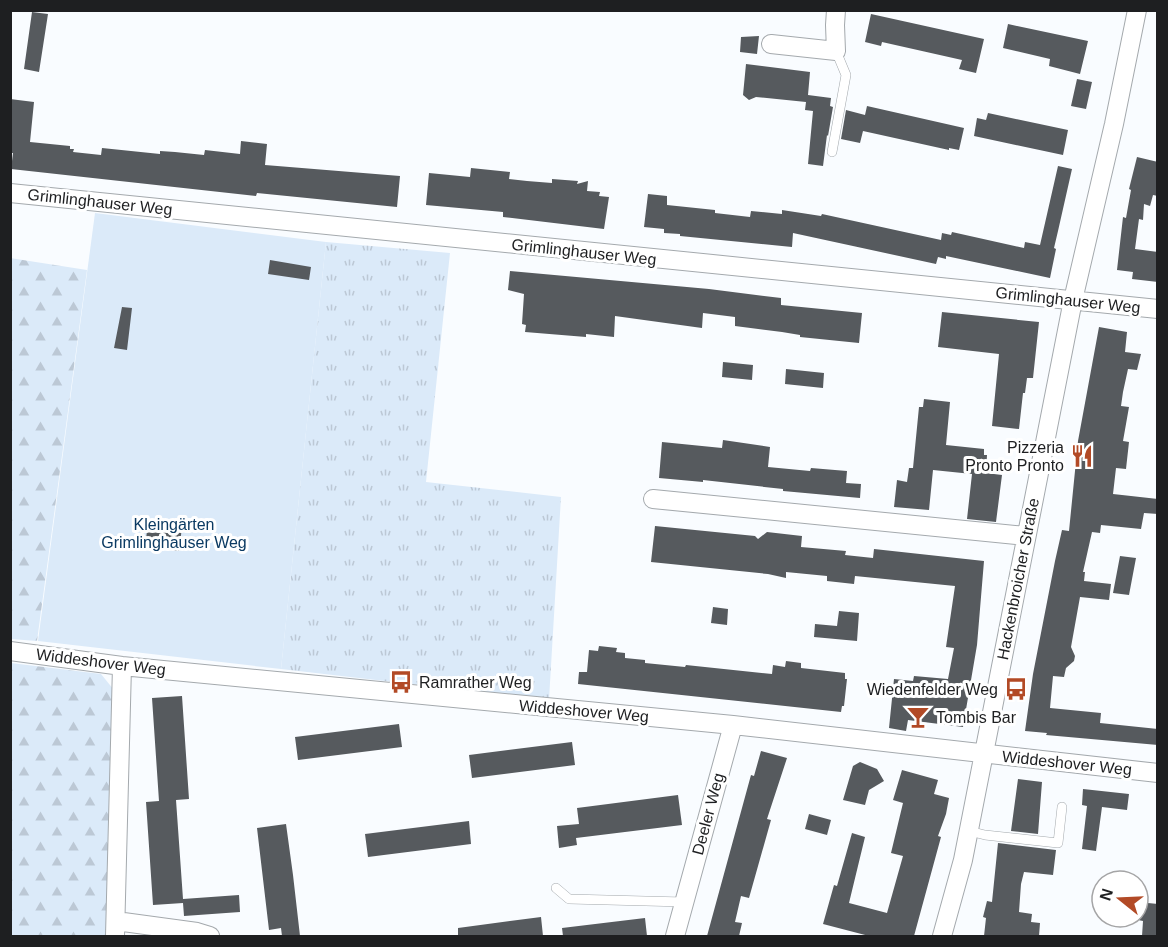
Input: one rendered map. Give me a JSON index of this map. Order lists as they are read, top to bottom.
{
  "streets": {
    "street": [
      "Grimlinghauser Weg",
      "Hackenbroicher Straße",
      "Widdeshover Weg",
      "Deeler Weg"
    ]
  },
  "crossings": [
    ["Grimlinghauser Weg", "Hackenbroicher Straße"],
    ["Hackenbroicher Straße", "Widdeshover Weg"],
    ["Widdeshover Weg", "Deeler Weg"]
  ],
  "parks": ["Kleingärten Grimlinghauser Weg"],
  "places": {
    "restaurant": ["Pizzeria Pronto Pronto"],
    "bus stop": ["Ramrather Weg", "Wiedenfelder Weg"],
    "bar": ["Tombis Bar"]
  },
  "north": "left"
}
